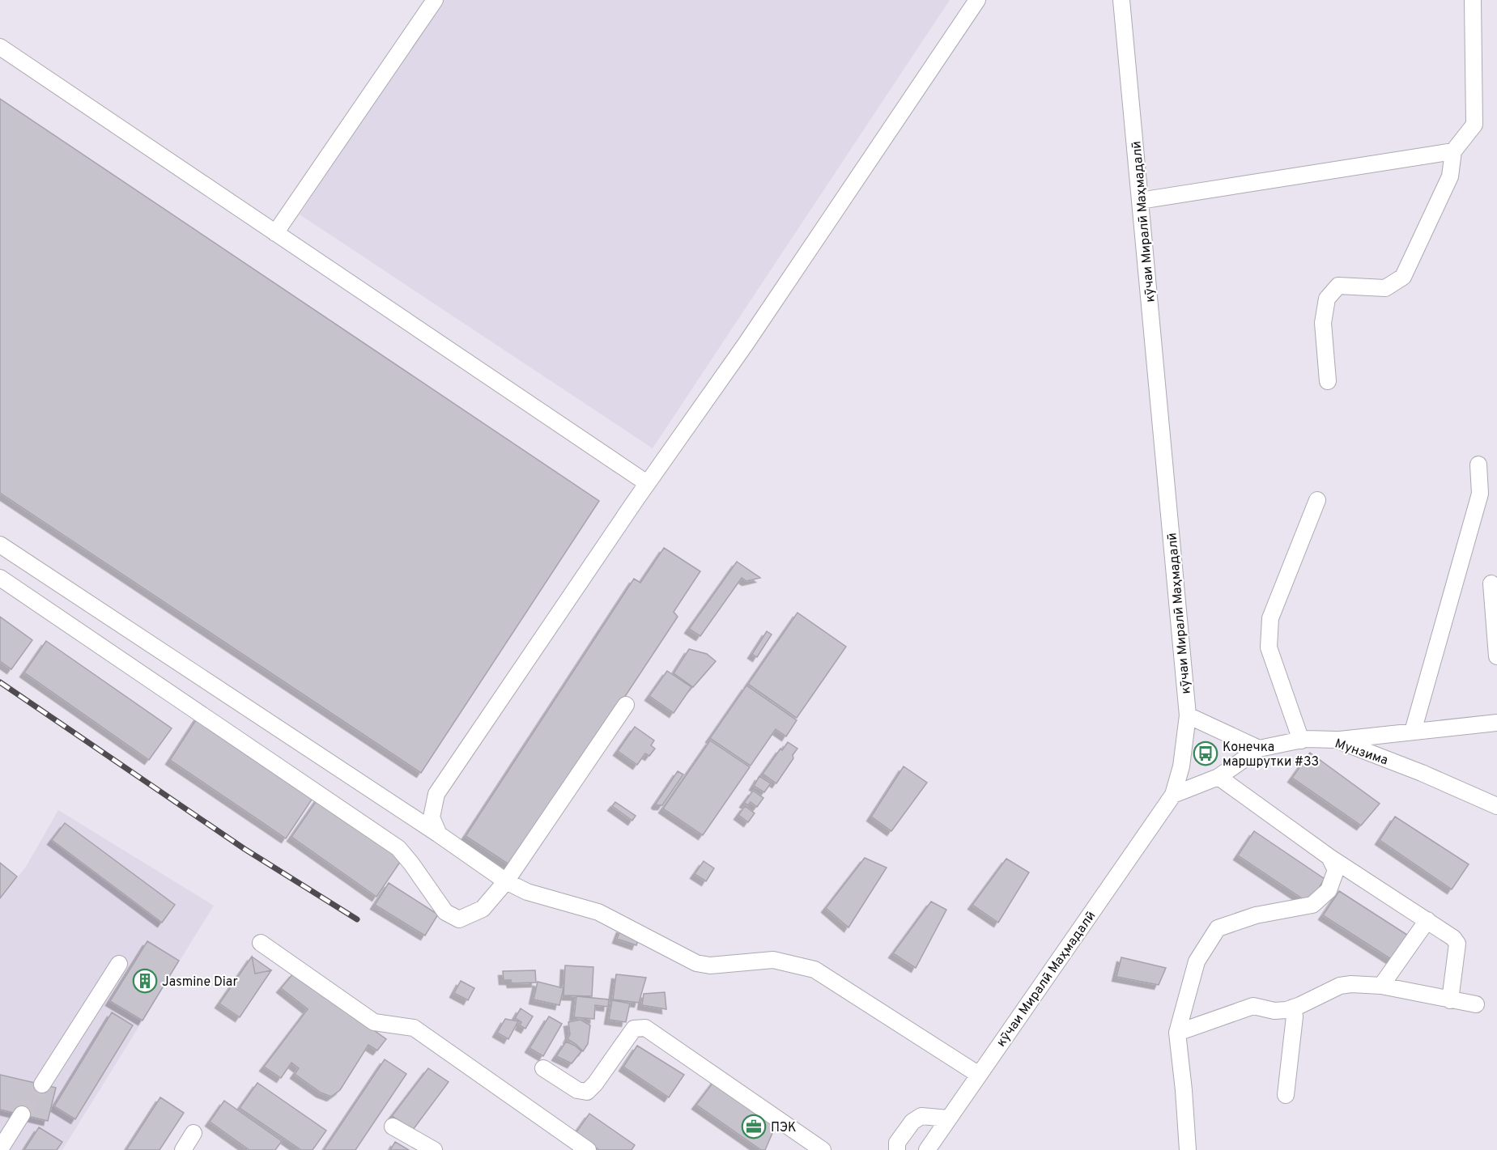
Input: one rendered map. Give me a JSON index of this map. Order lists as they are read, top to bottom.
{
  "streets": {
    "street": ["кӯчаи Миралӣ Маҳмадалӣ", "Мунзима"]
  },
  "crossings": [
    ["кӯчаи Миралӣ Маҳмадалӣ", "Мунзима"]
  ],
  "places": {
    "bus stop": ["Конечка маршрутки #33"],
    "building": ["Jasmine Diar"],
    "office": ["ПЭК"]
  }
}
